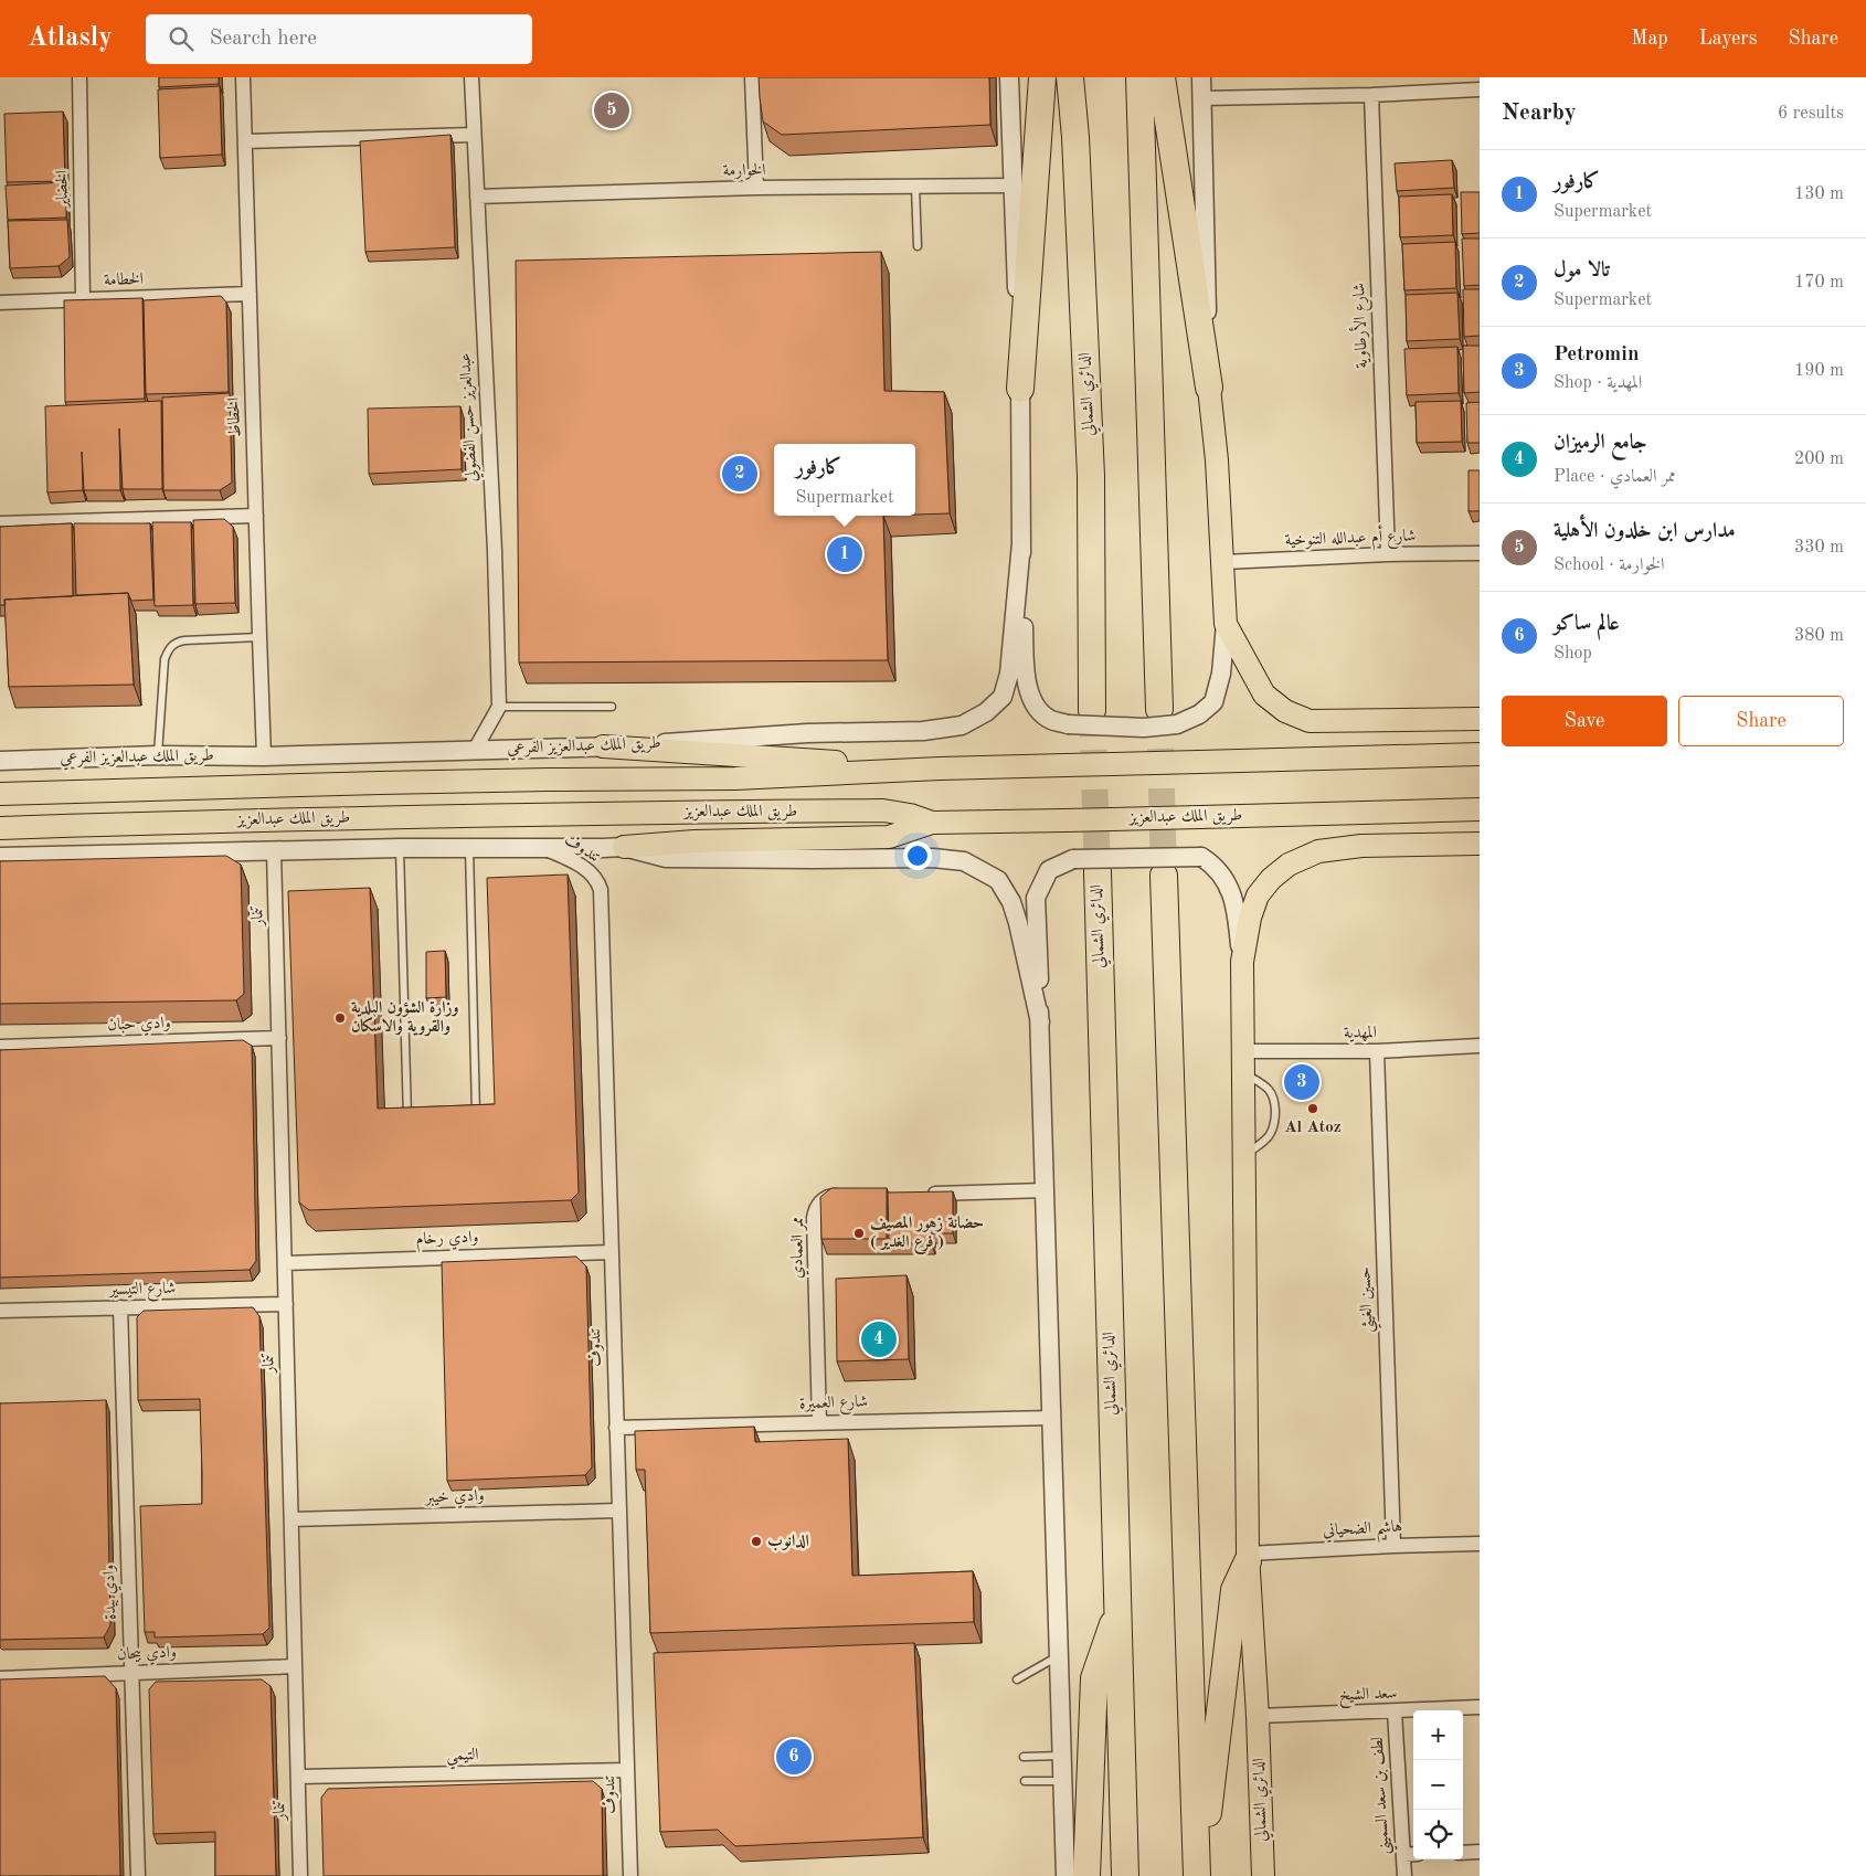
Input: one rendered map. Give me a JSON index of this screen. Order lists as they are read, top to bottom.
{
  "streets": {
    "highway": ["الدائري الشمالي"],
    "main road": ["طريق الملك عبدالعزيز"],
    "street": [
      "الخوارمة",
      "الخضاير",
      "الخطامة",
      "شارع الأرطاوية",
      "الخطاط",
      "عبدالعزيز حسن الفضولي",
      "شارع أم عبدالله التنوخية",
      "طريق الملك عبدالعزيز الفرعي",
      "تندوف",
      "تنمار",
      "وادي حبان",
      "المهدية",
      "وادي رخام",
      "ممر العمادي",
      "شارع التيسير",
      "حسين الغيثي",
      "شارع العميرة",
      "وادي خيبر",
      "هاشم الضحياني",
      "وادي بيدة",
      "وادي بيحان",
      "سعد الشيخ",
      "التيمي",
      "لطف بن سعد السميني"
    ]
  },
  "crossings": [
    ["الخوارمة", "عبدالعزيز حسن الفضولي"],
    ["الخضاير", "الخطامة"],
    ["الخطامة", "الخطاط"],
    ["شارع الأرطاوية", "شارع أم عبدالله التنوخية"],
    ["الدائري الشمالي", "المهدية"],
    ["الدائري الشمالي", "هاشم الضحياني"],
    ["الدائري الشمالي", "سعد الشيخ"],
    ["الخطاط", "طريق الملك عبدالعزيز الفرعي"],
    ["تندوف", "وادي رخام"],
    ["تندوف", "شارع العميرة"],
    ["تندوف", "وادي خيبر"],
    ["تندوف", "التيمي"],
    ["تنمار", "وادي حبان"],
    ["تنمار", "وادي رخام"],
    ["تنمار", "شارع التيسير"],
    ["تنمار", "وادي خيبر"],
    ["تنمار", "وادي بيحان"],
    ["تنمار", "التيمي"],
    ["المهدية", "حسين الغيثي"],
    ["ممر العمادي", "شارع العميرة"],
    ["شارع التيسير", "وادي بيدة"],
    ["حسين الغيثي", "هاشم الضحياني"],
    ["وادي بيدة", "وادي بيحان"],
    ["سعد الشيخ", "لطف بن سعد السميني"]
  ],
  "places": [
    "وزارة الشؤون البلدية والقروية والاسكان",
    "Al Atoz",
    "حضانة زهور المصيف ( فرع الغدير )",
    "الدانوب"
  ],
  "page": {
    "header": "Atlasly",
    "search": "Search here",
    "nav": ["Map", "Layers", "Share"],
    "heading": ["Nearby", "6 results"],
    "pins": [
      "5",
      "2",
      "1",
      "3",
      "4",
      "6"
    ],
    "list": [
      {
        "mark": "1",
        "name": "كارفور",
        "note": "Supermarket",
        "value": "130 m"
      },
      {
        "mark": "2",
        "name": "تالا مول",
        "note": "Supermarket",
        "value": "170 m"
      },
      {
        "mark": "3",
        "name": "Petromin",
        "note": "Shop · المهدية",
        "value": "190 m"
      },
      {
        "mark": "4",
        "name": "جامع الرميزان",
        "note": "Place · ممر العمادي",
        "value": "200 m"
      },
      {
        "mark": "5",
        "name": "مدارس ابن خلدون الأهلية",
        "note": "School · الخوارمة",
        "value": "330 m"
      },
      {
        "mark": "6",
        "name": "عالم ساكو",
        "note": "Shop",
        "value": "380 m"
      }
    ],
    "popup": ["كارفور", "Supermarket"],
    "buttons": ["Save", "Share"],
    "map_buttons": ["+", "−"]
  }
}
